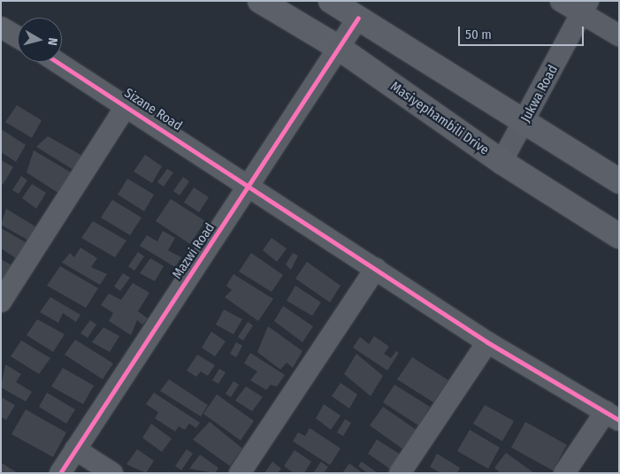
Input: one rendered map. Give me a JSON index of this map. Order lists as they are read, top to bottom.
{
  "streets": {
    "main road": ["Masiyephambili Drive"],
    "street": ["Jukwa Road", "Sizane Road", "Mazwi Road"]
  },
  "crossings": [
    ["Jukwa Road", "Masiyephambili Drive"],
    ["Sizane Road", "Mazwi Road"],
    ["Masiyephambili Drive", "Mazwi Road"]
  ],
  "scale_bar": "50 m",
  "north": "right"
}
